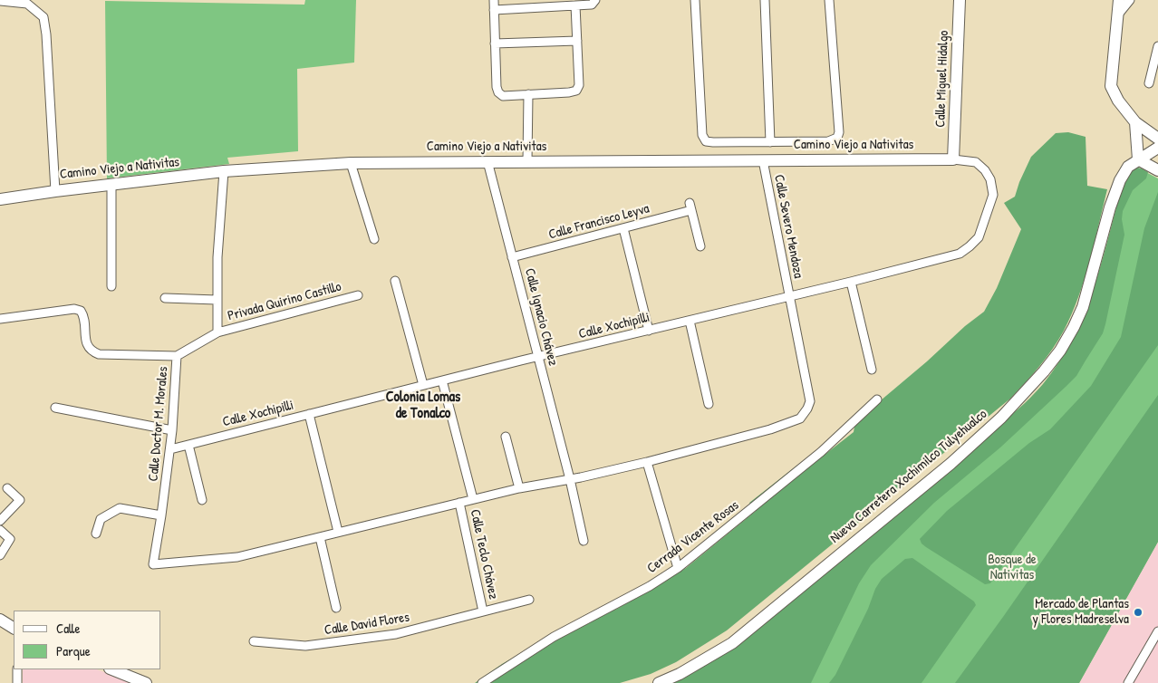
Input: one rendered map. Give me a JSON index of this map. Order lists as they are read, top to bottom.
{
  "streets": {
    "street": [
      "Calle Miguel Hidalgo",
      "Camino Viejo a Nativitas",
      "Calle Francisco Leyva",
      "Calle Severo Mendoza",
      "Privada Quirino Castillo",
      "Calle Ignacio Chávez",
      "Calle Xochipilli",
      "Calle Doctor M. Morales",
      "Nueva Carretera Xochimilco Tulyehualco",
      "Cerrada Vicente Rosas",
      "Calle Teclo Chávez",
      "Calle David Flores"
    ]
  },
  "crossings": [
    ["Calle Miguel Hidalgo", "Camino Viejo a Nativitas"],
    ["Camino Viejo a Nativitas", "Calle Severo Mendoza"],
    ["Camino Viejo a Nativitas", "Calle Ignacio Chávez"],
    ["Camino Viejo a Nativitas", "Calle Xochipilli"],
    ["Calle Francisco Leyva", "Calle Ignacio Chávez"],
    ["Calle Severo Mendoza", "Calle Xochipilli"],
    ["Privada Quirino Castillo", "Calle Doctor M. Morales"],
    ["Calle Ignacio Chávez", "Calle Xochipilli"],
    ["Calle Xochipilli", "Calle Doctor M. Morales"],
    ["Calle Teclo Chávez", "Calle David Flores"]
  ],
  "districts": ["Colonia Lomas de Tonalco"],
  "parks": ["Bosque de Nativitas"],
  "places": ["Mercado de Plantas y Flores Madreselva"],
  "legend": ["Calle", "Parque"]
}
